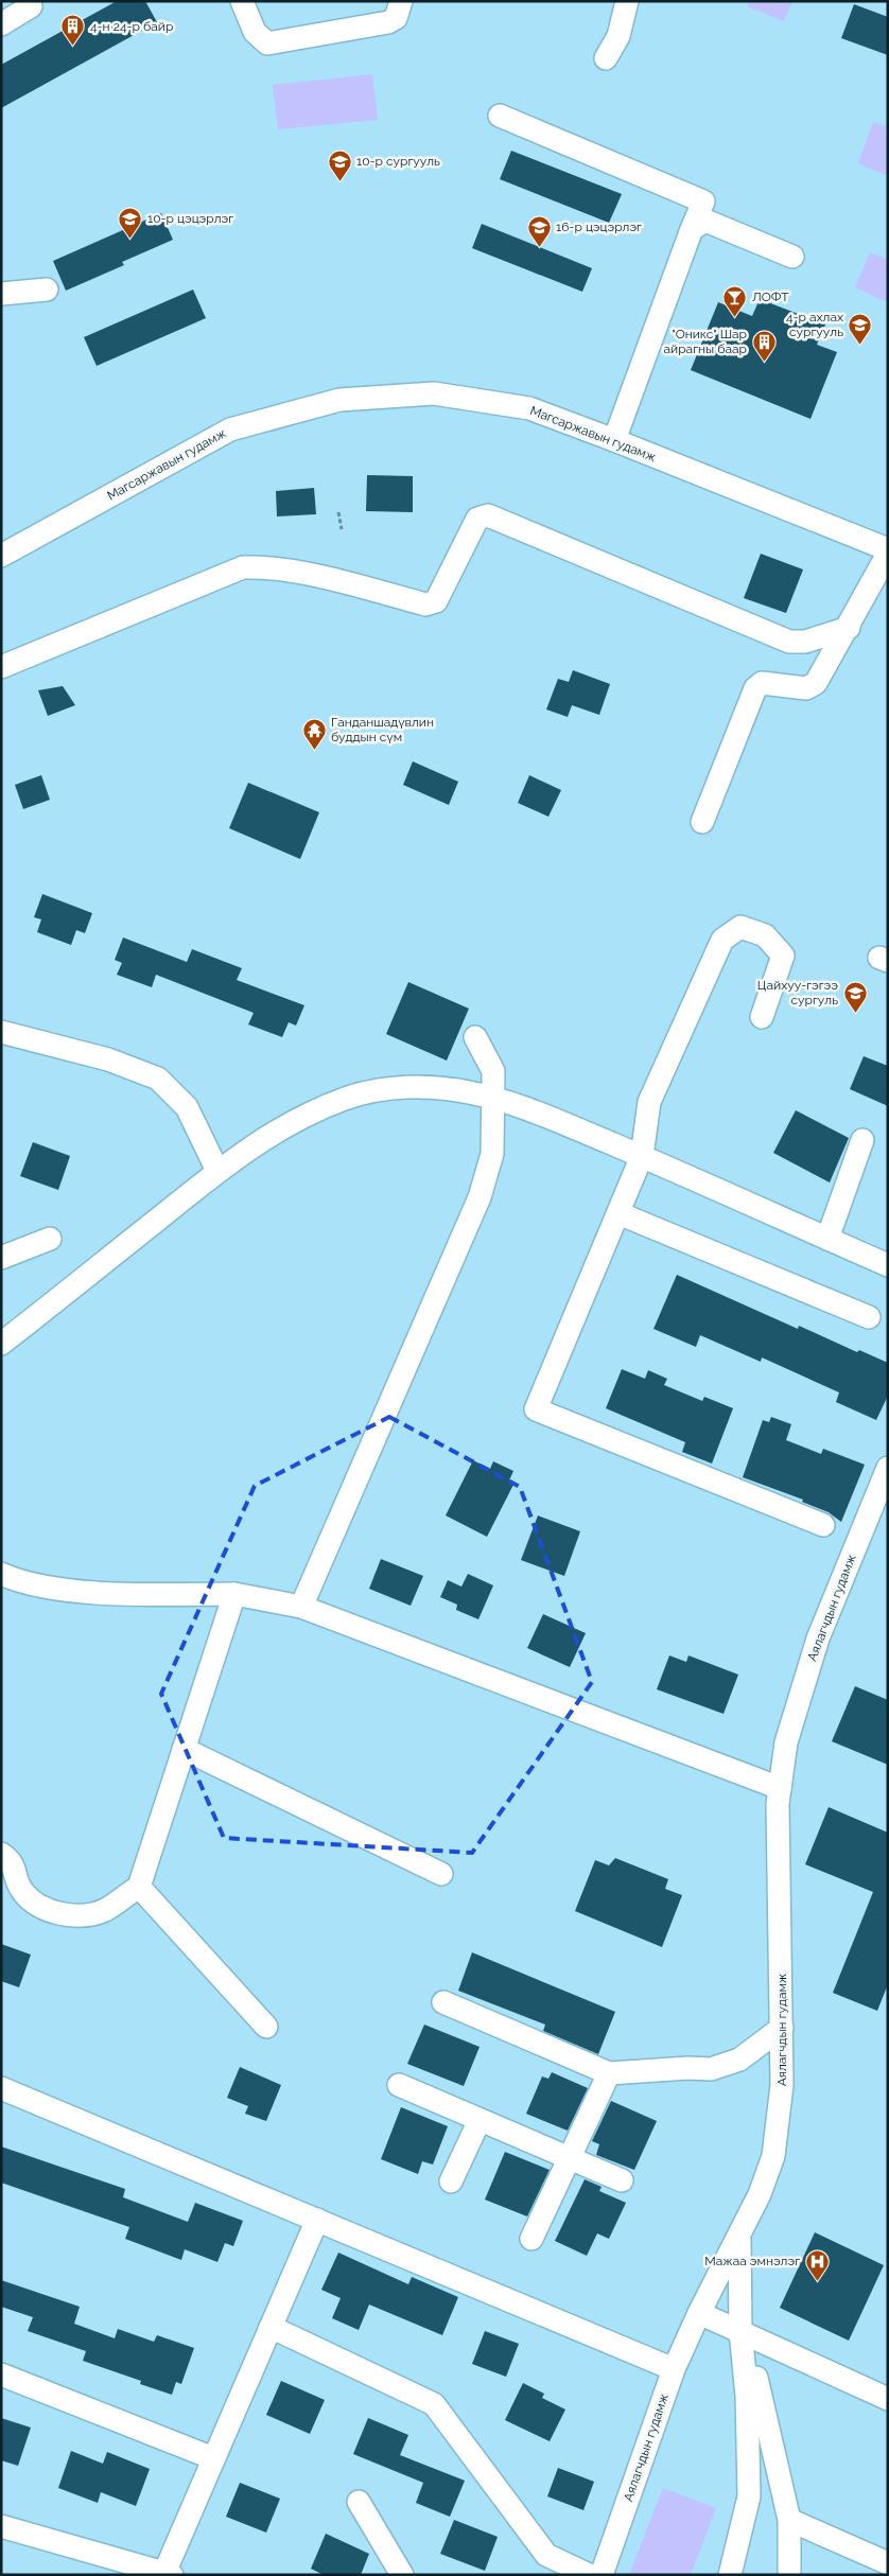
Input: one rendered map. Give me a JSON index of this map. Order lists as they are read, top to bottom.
{
  "streets": {
    "street": ["Магсаржавын гудамж", "Аялагчдын гудамж"]
  },
  "places": {
    "building": ["4-н 24-р байр", "\"Оникс\" Шар айрагны баар"],
    "school or university": [
      "10-р сургууль",
      "10-р цэцэрлэг",
      "16-р цэцэрлэг",
      "4-р ахлах сургууль",
      "Цайхуу-гэгээ сургуль"
    ],
    "bar": ["ЛОФТ"],
    "temple": ["Ганданшадүвлин буддын сүм"],
    "hospital": ["Maжаа эмнэлэг"]
  }
}
